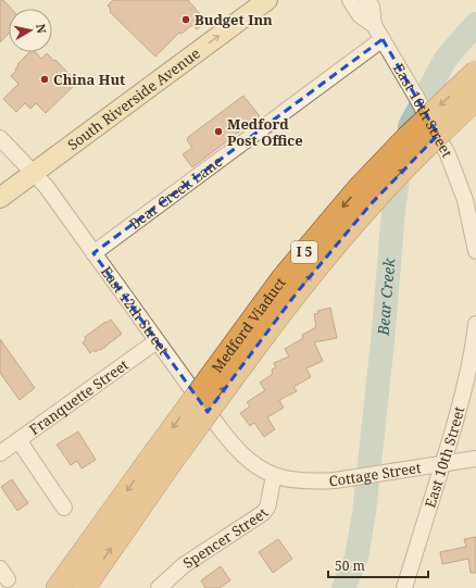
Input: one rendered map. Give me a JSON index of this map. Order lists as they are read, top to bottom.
{
  "streets": {
    "highway": ["I 5", "Medford Viaduct"],
    "main road": ["South Riverside Avenue"],
    "street": [
      "East 10th Street",
      "Bear Creek Lane",
      "East 12th Street",
      "Franquette Street",
      "Cottage Street",
      "Spencer Street"
    ]
  },
  "crossings": [
    ["South Riverside Avenue", "East 12th Street"],
    ["East 10th Street", "Bear Creek Lane"],
    ["East 10th Street", "Cottage Street"],
    ["Bear Creek Lane", "East 12th Street"],
    ["I 5", "Medford Viaduct"],
    ["East 12th Street", "Franquette Street"],
    ["East 12th Street", "Cottage Street"],
    ["East 12th Street", "Spencer Street"],
    ["Cottage Street", "Spencer Street"]
  ],
  "one_way": ["South Riverside Avenue"],
  "water": ["Bear Creek"],
  "places": ["Budget Inn", "China Hut", "Medford Post Office"],
  "scale_bar": "50 m",
  "north": "right"
}
